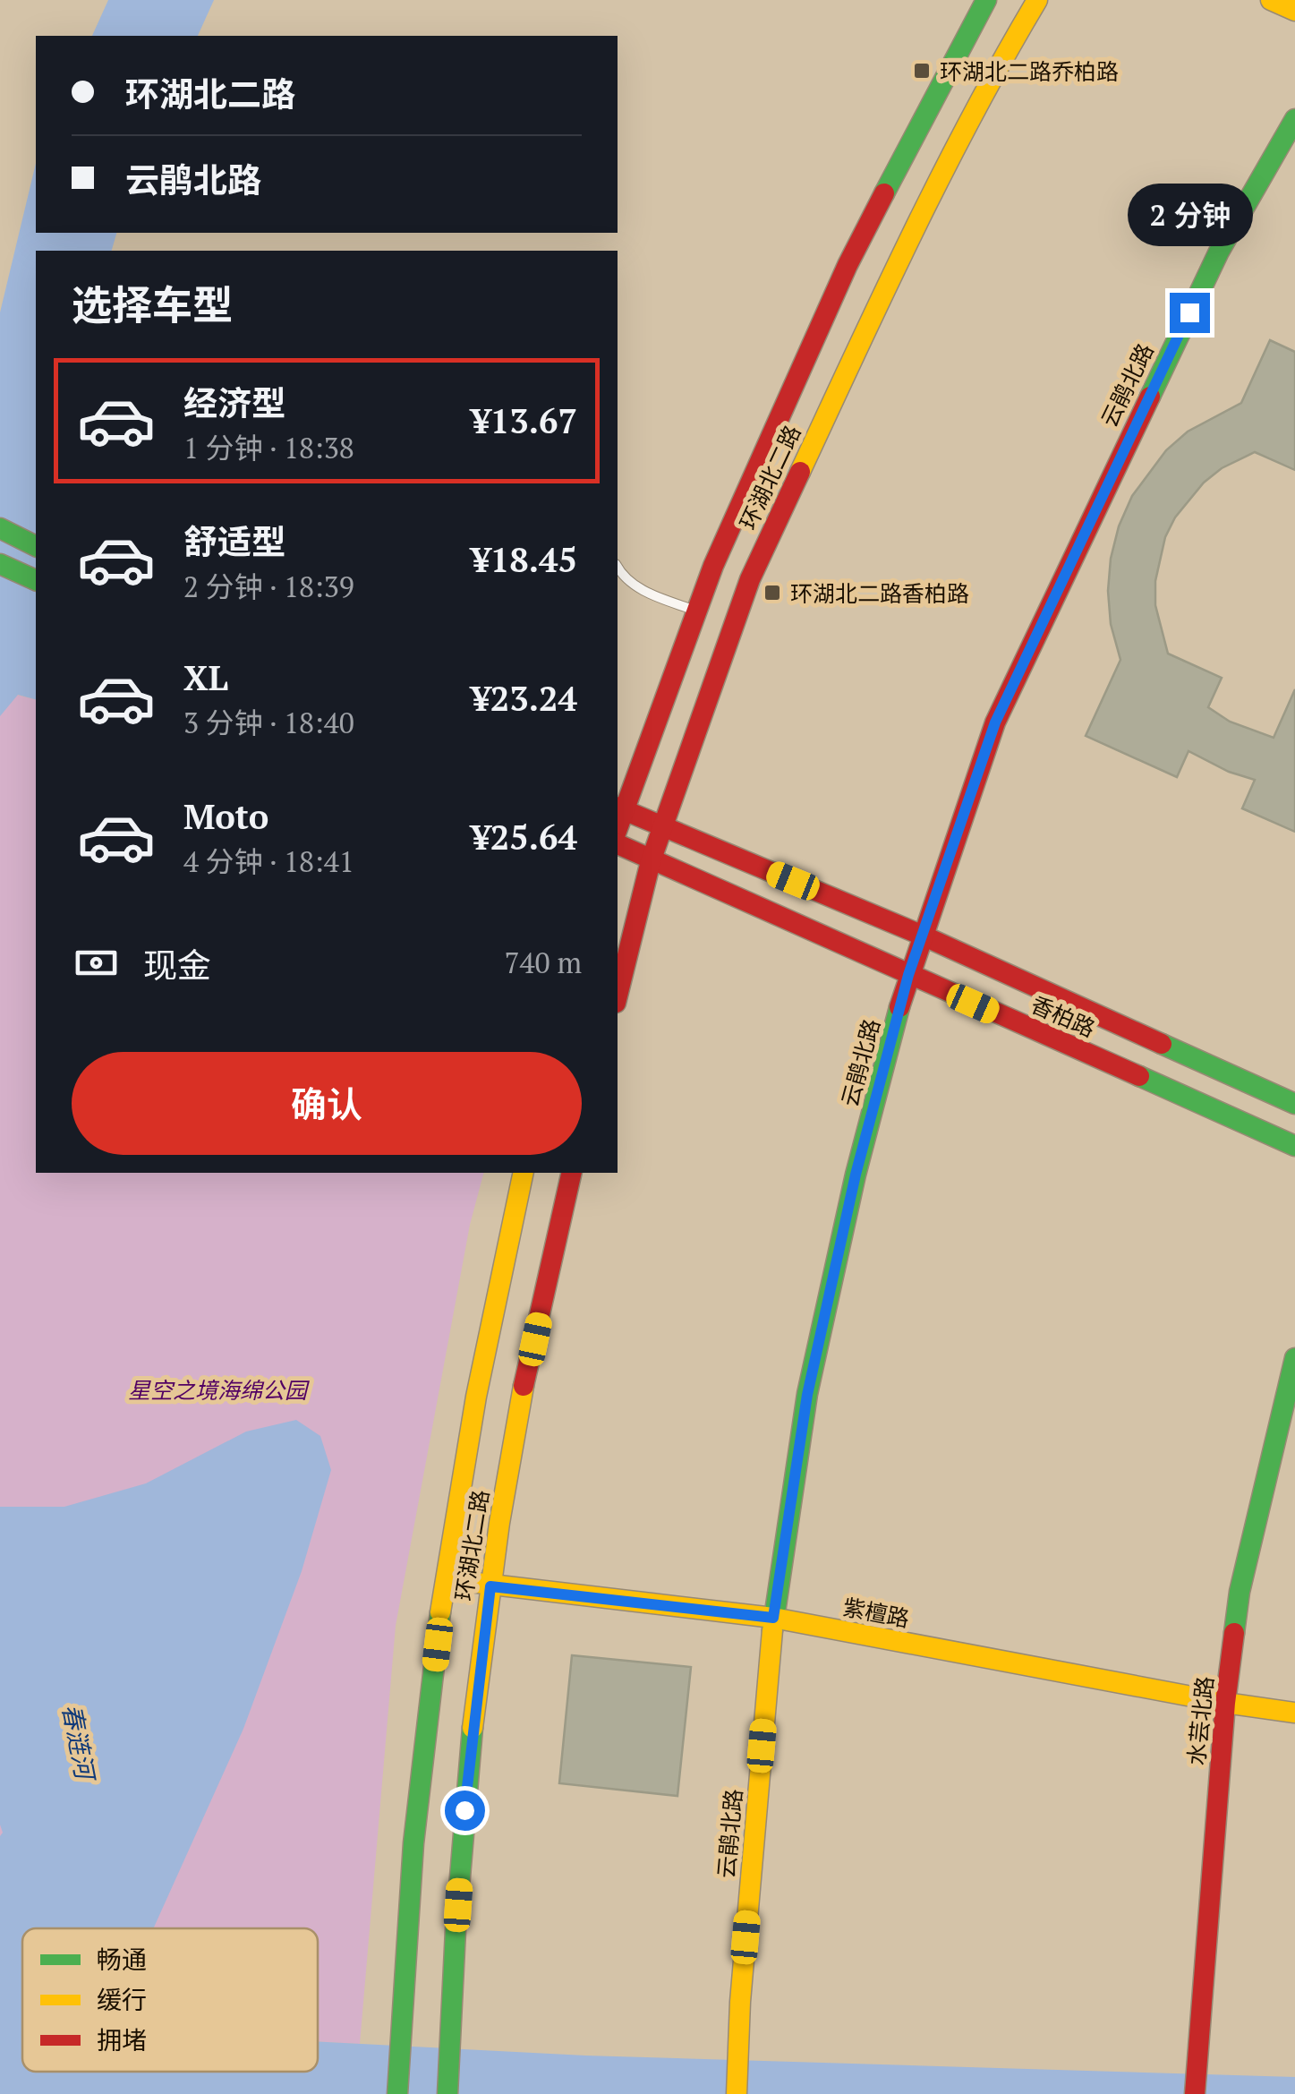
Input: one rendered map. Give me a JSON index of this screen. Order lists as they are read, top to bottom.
{
  "streets": {
    "main road": [
      "云鹃北路",
      "环湖北二路",
      "香柏路",
      "紫檀路",
      "水芸北路"
    ]
  },
  "crossings": [
    ["云鹃北路", "香柏路"],
    ["云鹃北路", "紫檀路"],
    ["环湖北二路", "香柏路"],
    ["环湖北二路", "紫檀路"],
    ["紫檀路", "水芸北路"]
  ],
  "water": ["春涟河"],
  "parks": ["星空之境海绵公园"],
  "places": {
    "transit": ["环湖北二路乔柏路", "环湖北二路香柏路"]
  },
  "legend": ["畅通", "缓行", "拥堵"],
  "page": {
    "banner": ["环湖北二路", "云鹃北路"],
    "bubble": "2 分钟",
    "heading": "选择车型",
    "list": [
      {
        "name": "经济型",
        "note": "1 分钟 · 18:38",
        "value": "¥13.67"
      },
      {
        "name": "舒适型",
        "note": "2 分钟 · 18:39",
        "value": "¥18.45"
      },
      {
        "name": "XL",
        "note": "3 分钟 · 18:40",
        "value": "¥23.24"
      },
      {
        "name": "Moto",
        "note": "4 分钟 · 18:41",
        "value": "¥25.64"
      }
    ],
    "pay": ["现金", "740 m"],
    "buttons": "确认"
  }
}
